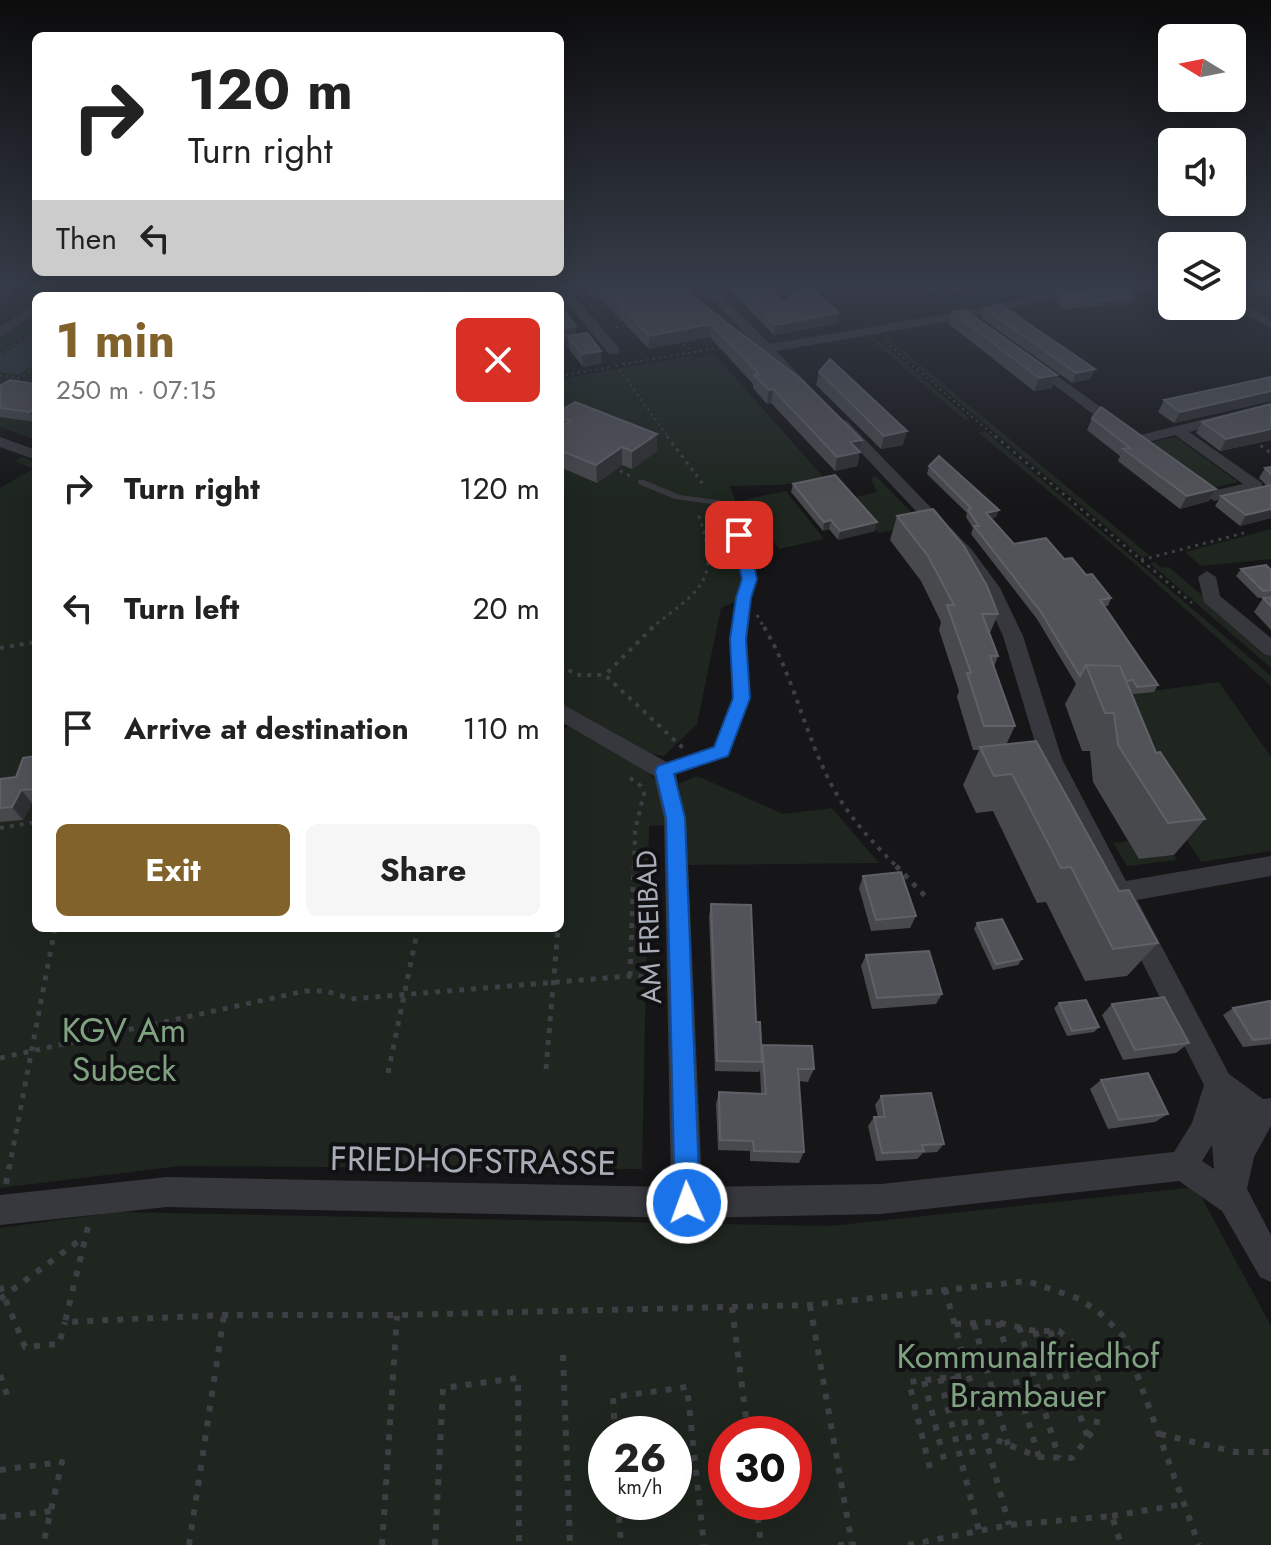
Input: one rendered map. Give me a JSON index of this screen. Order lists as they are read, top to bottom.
{
  "streets": {
    "street": ["AM FREIBAD", "FRIEDHOFSTRASSE"]
  },
  "crossings": [
    ["AM FREIBAD", "FRIEDHOFSTRASSE"]
  ],
  "parks": ["KGV Am Subeck", "Kommunalfriedhof Brambauer"],
  "north": "left",
  "page": {
    "turn": ["120 m", "Turn right"],
    "then": "Then",
    "heading": ["1 min", "250 m · 07:15"],
    "list": [
      {
        "name": "Turn right",
        "value": "120 m"
      },
      {
        "name": "Turn left",
        "value": "20 m"
      },
      {
        "name": "Arrive at destination",
        "value": "110 m"
      }
    ],
    "buttons": ["Exit", "Share"],
    "speed": "26 km/h",
    "limit": "30"
  }
}
